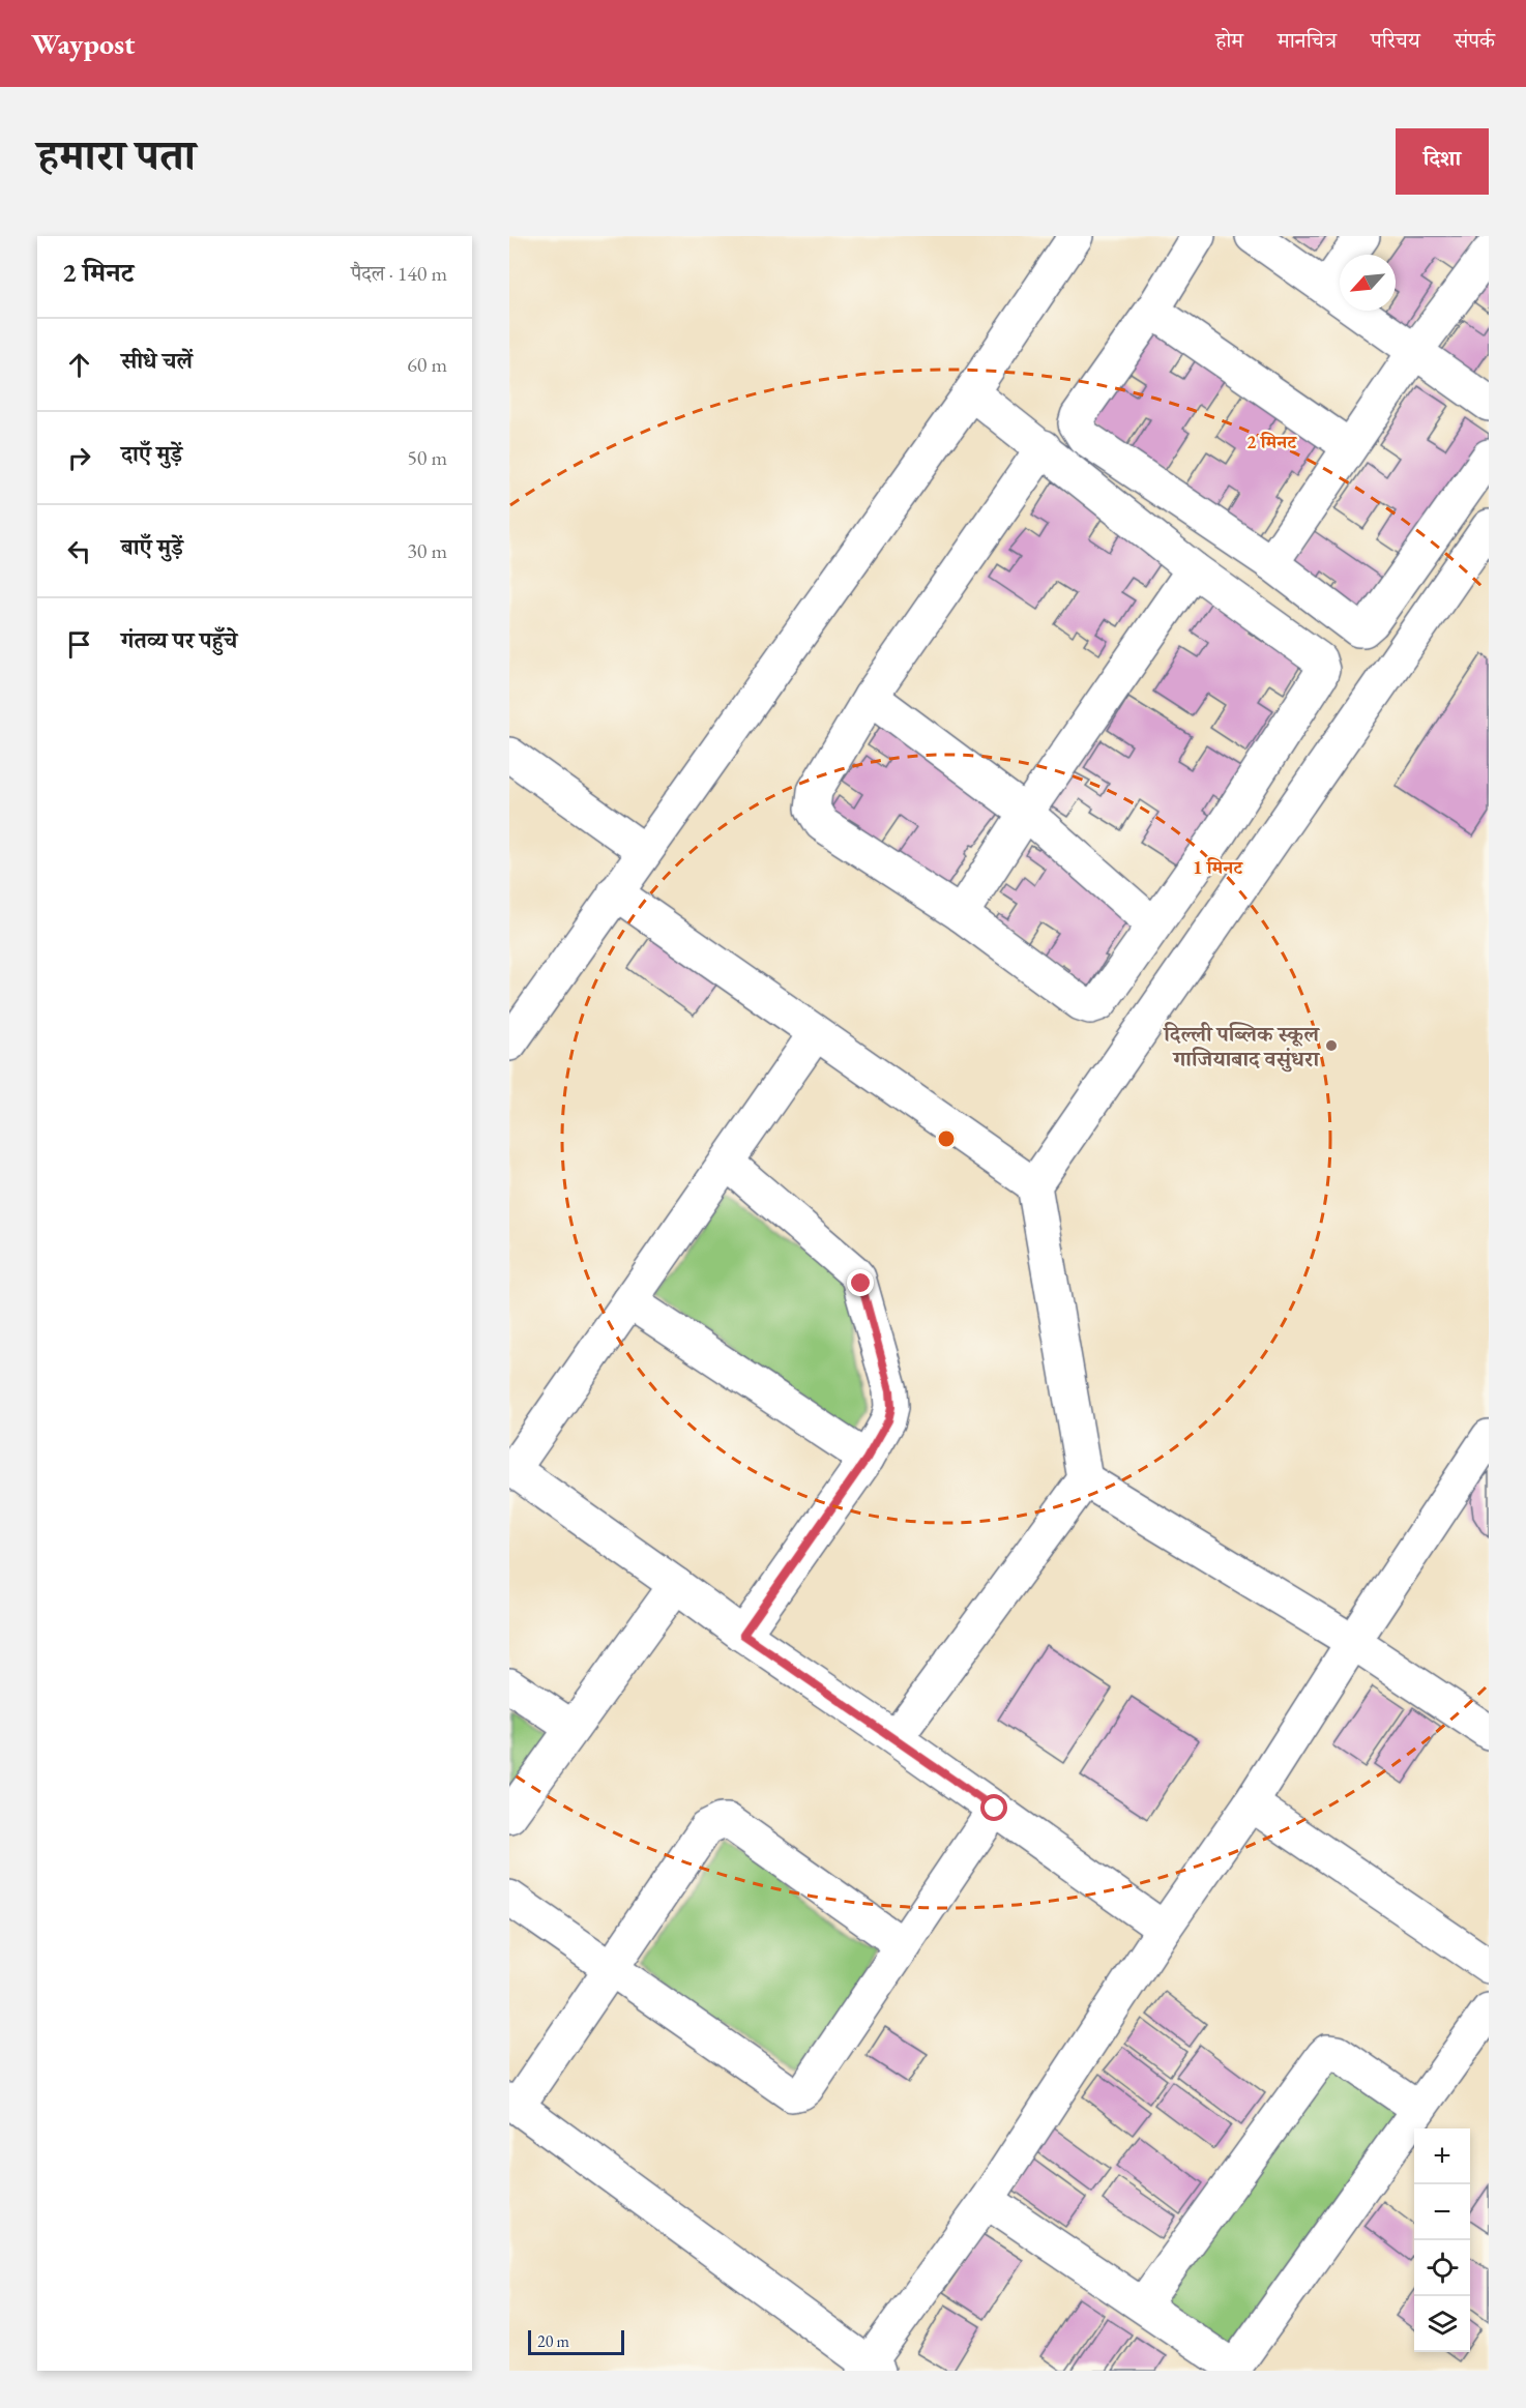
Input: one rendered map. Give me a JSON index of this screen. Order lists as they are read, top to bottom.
{
  "places": ["दिल्ली पब्लिक स्कूल गाजियाबाद वसुंधरा"],
  "scale_bar": "20 m",
  "north": "bottom left",
  "page": {
    "header": "Waypost",
    "nav": [
      "होम",
      "मानचित्र",
      "परिचय",
      "संपर्क"
    ],
    "title": "हमारा पता",
    "buttons": "दिशा",
    "heading": ["2 मिनट", "पैदल · 140 m"],
    "list": [
      ["सीधे चलें", "60 m"],
      ["दाएँ मुड़ें", "50 m"],
      ["बाएँ मुड़ें", "30 m"],
      "गंतव्य पर पहुँचे"
    ],
    "map_buttons": ["+", "−"],
    "scale": "20 m"
  },
  "rings": ["2 मिनट", "1 मिनट"]
}
